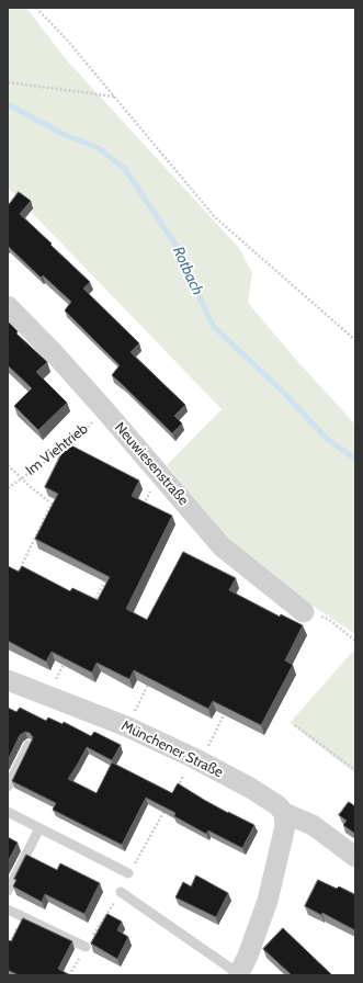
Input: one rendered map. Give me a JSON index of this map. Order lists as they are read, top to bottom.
{
  "streets": {
    "street": ["Neuwiesenstraße", "Münchener Straße"],
    "path": ["Im Viehtrieb"]
  },
  "crossings": [
    ["Im Viehtrieb", "Neuwiesenstraße"]
  ],
  "water": ["Rotbach"]
}
